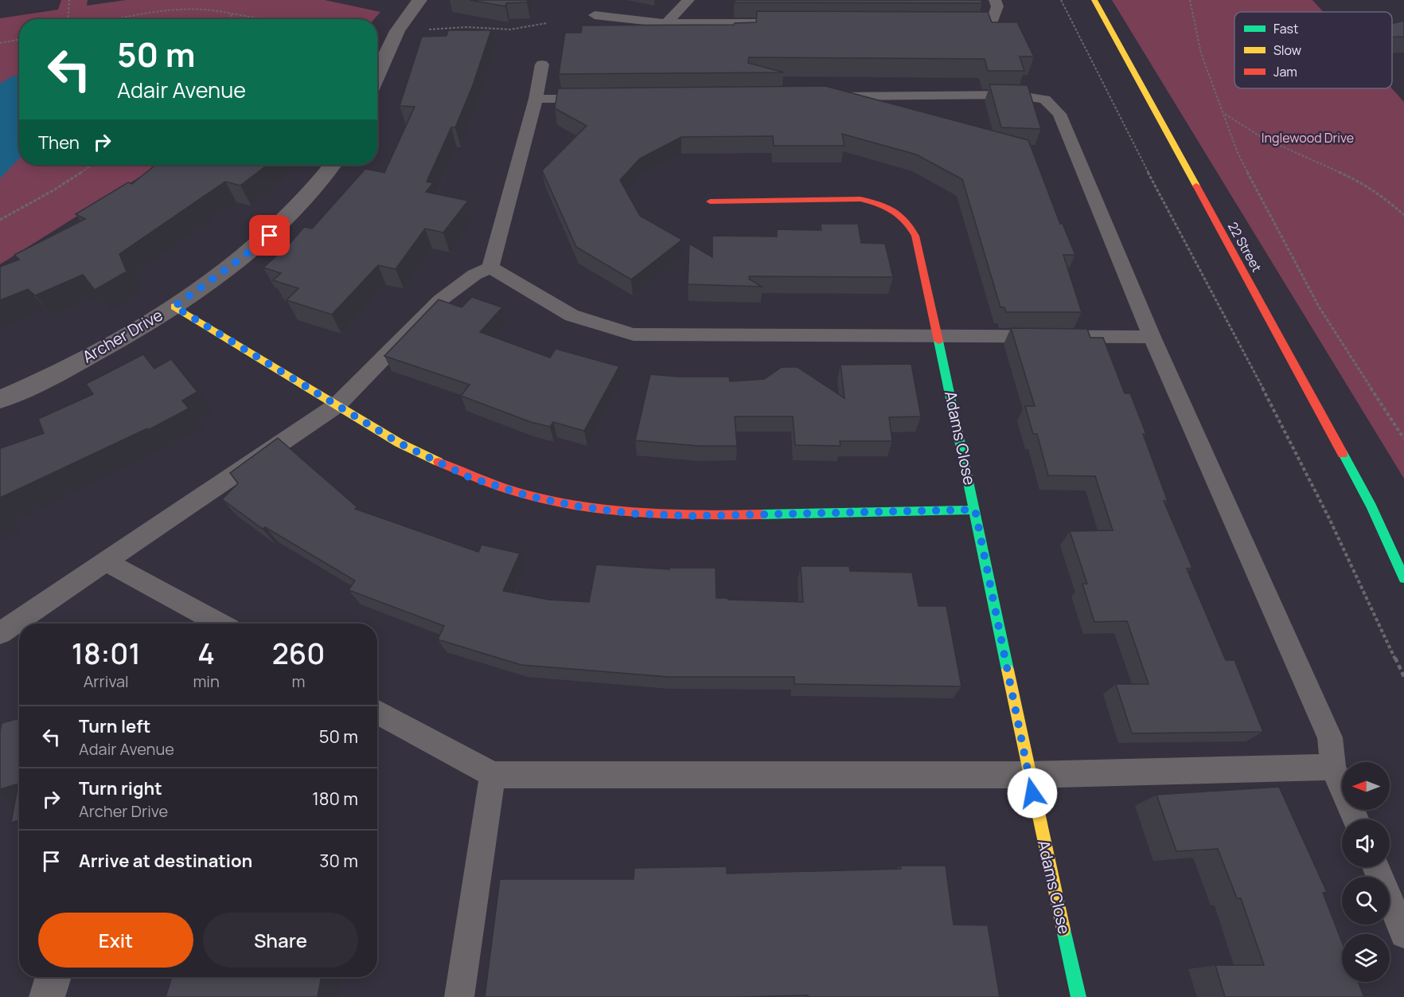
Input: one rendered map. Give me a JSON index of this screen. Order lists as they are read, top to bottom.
{
  "streets": {
    "street": ["22 Street", "Archer Drive", "Adams Close"]
  },
  "parks": ["Inglewood Drive"],
  "legend": ["Fast", "Slow", "Jam"],
  "north": "left",
  "page": {
    "turn": ["50 m", "Adair Avenue"],
    "then": "Then",
    "eta": [
      "18:01",
      "Arrival",
      "4",
      "min",
      "260",
      "m"
    ],
    "list": [
      {
        "name": "Turn left",
        "note": "Adair Avenue",
        "value": "50 m"
      },
      {
        "name": "Turn right",
        "note": "Archer Drive",
        "value": "180 m"
      },
      {
        "name": "Arrive at destination",
        "value": "30 m"
      }
    ],
    "buttons": ["Exit", "Share"]
  }
}
